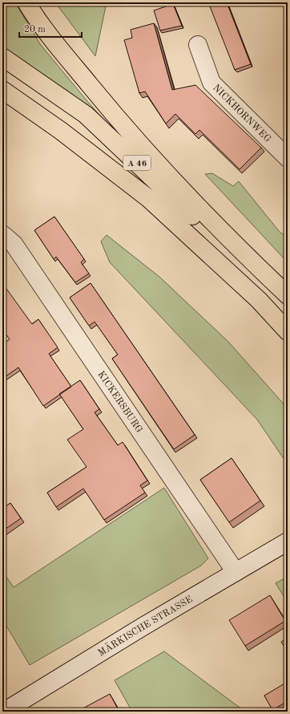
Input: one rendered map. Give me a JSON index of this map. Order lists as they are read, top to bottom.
{
  "streets": {
    "highway": ["A 46"],
    "street": ["NICKHORNWEG", "KICKERSBURG", "MÄRKISCHE STRASSE"]
  },
  "crossings": [
    ["KICKERSBURG", "MÄRKISCHE STRASSE"]
  ],
  "scale_bar": "20 m"
}
